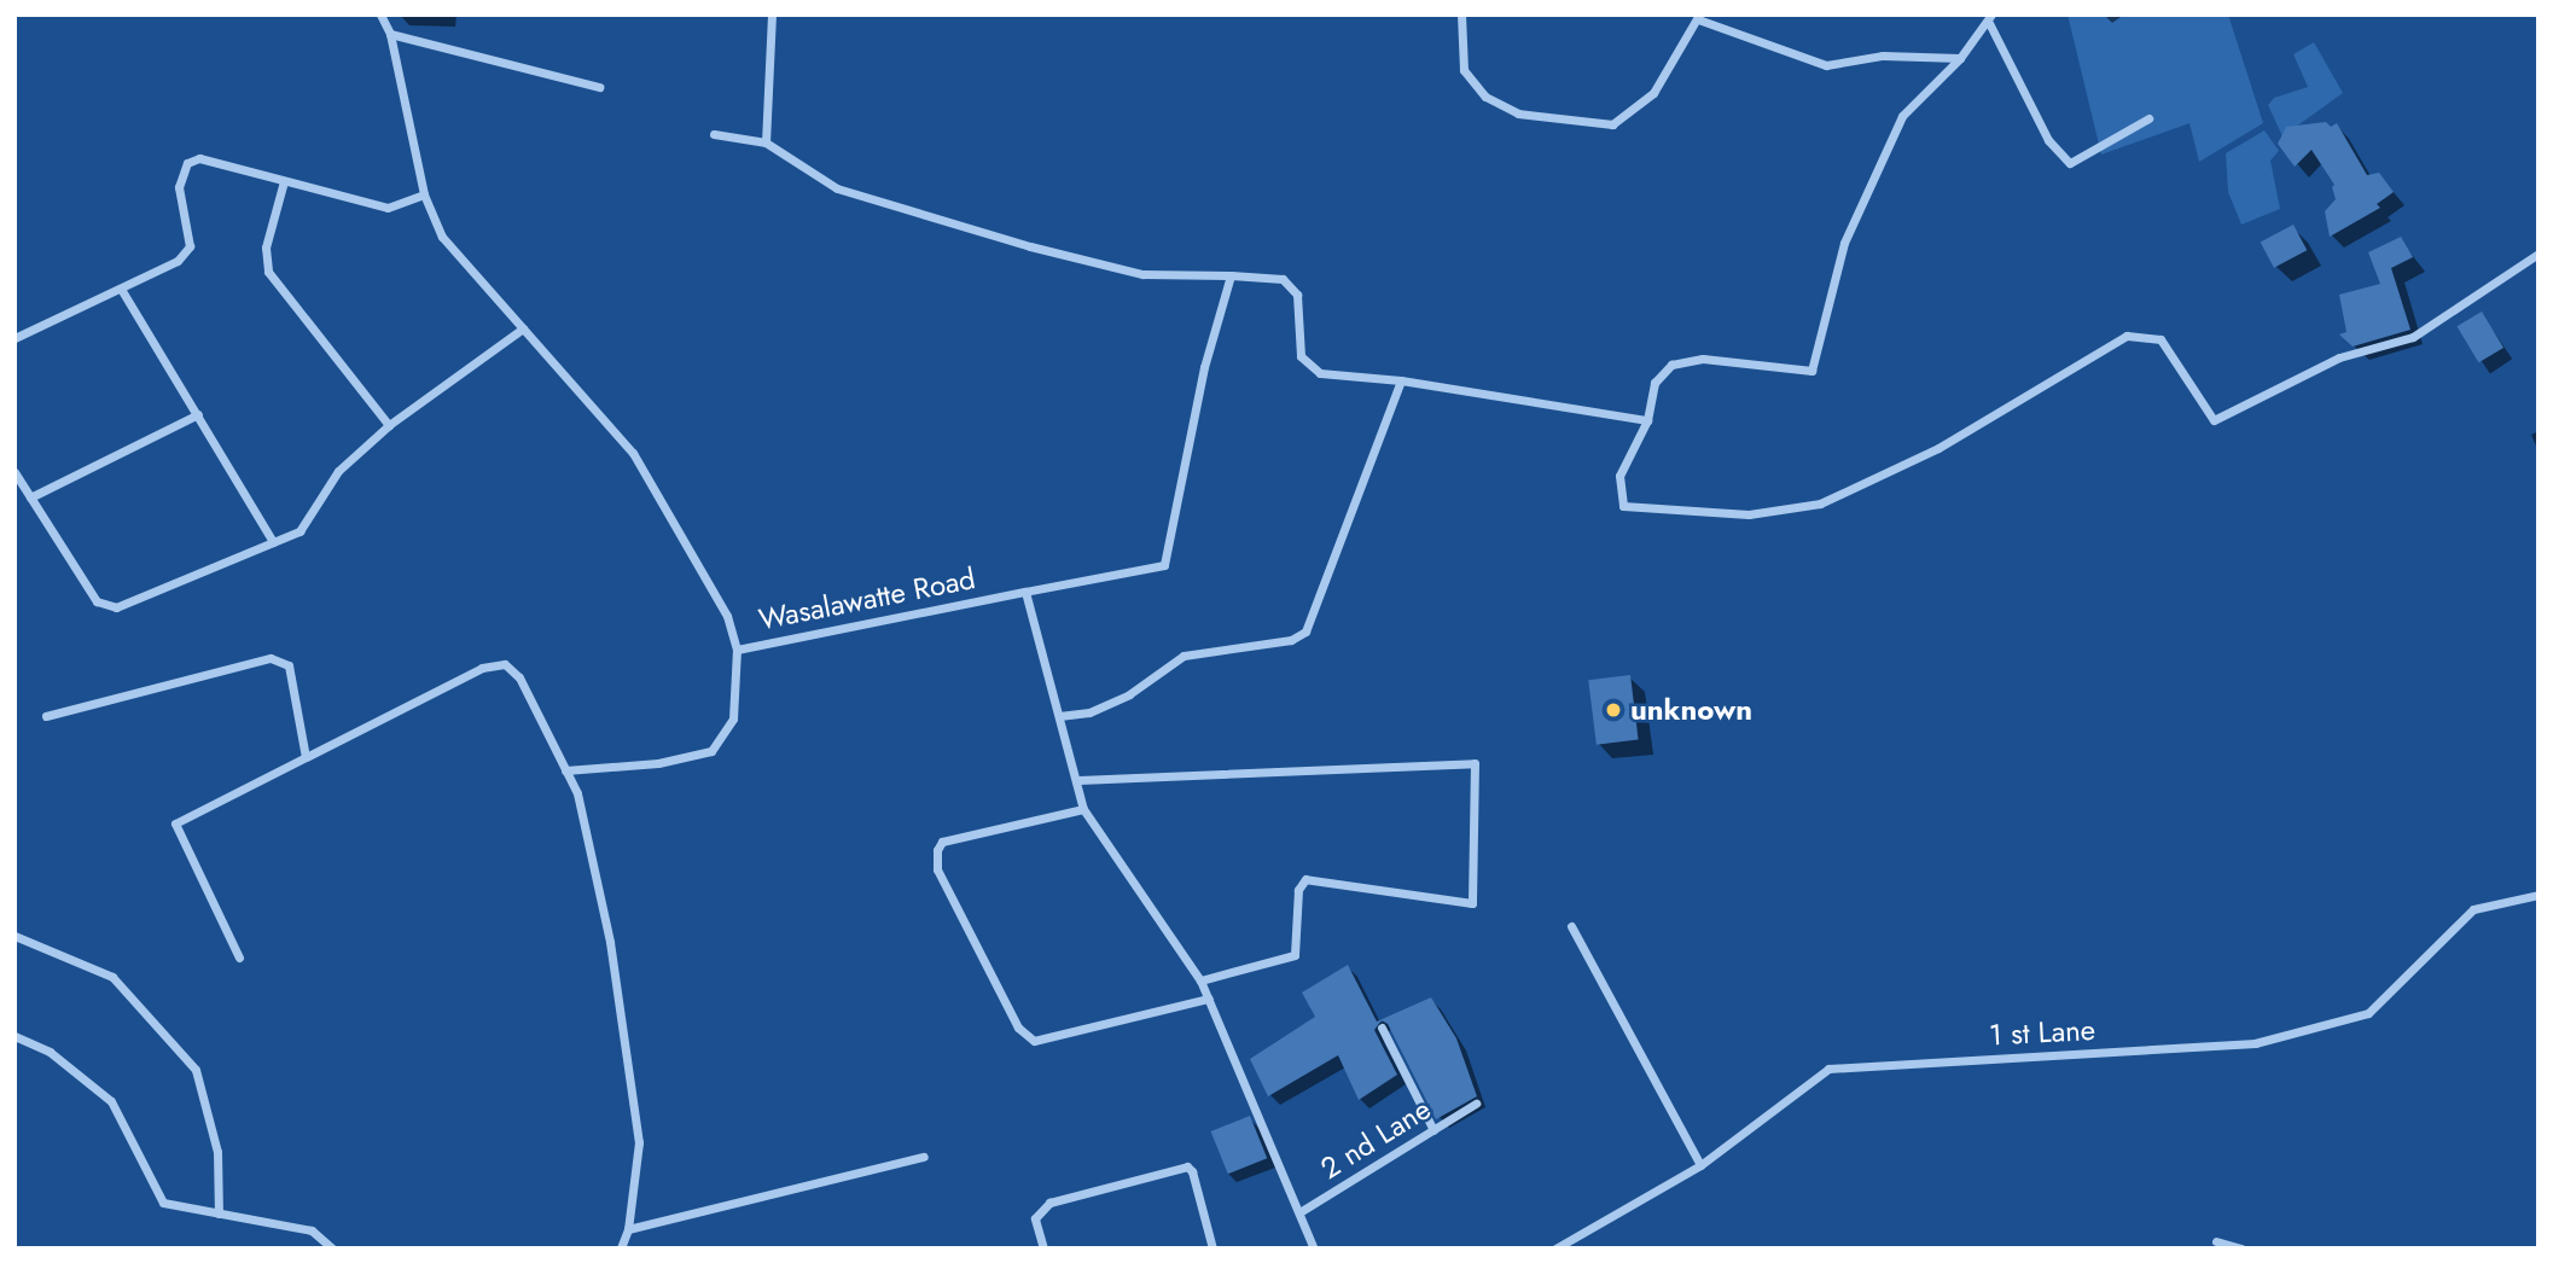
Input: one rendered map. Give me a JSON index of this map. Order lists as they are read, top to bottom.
{
  "streets": {
    "street": ["Wasalawatte Road", "1 st Lane", "2 nd Lane"]
  },
  "places": ["unknown"]
}
